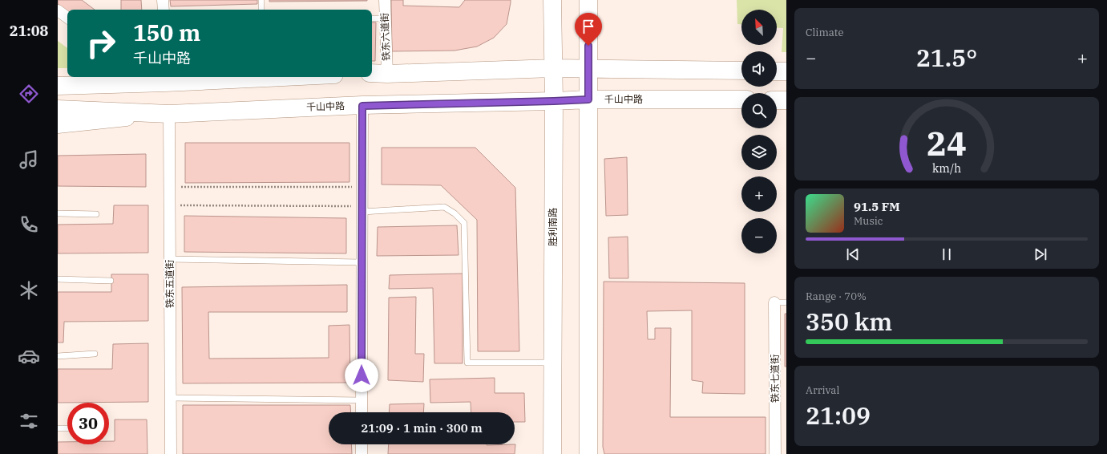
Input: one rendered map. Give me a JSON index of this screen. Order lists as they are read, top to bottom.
{
  "streets": {
    "main road": ["千山中路", "胜利南路"],
    "street": ["铁东六道街", "铁东五道街", "铁东七道街"]
  },
  "crossings": [
    ["千山中路", "胜利南路"],
    ["千山中路", "铁东五道街"]
  ],
  "north": "top left",
  "page": {
    "tabs": "21:08",
    "tile": [
      "Climate",
      ["Range · 70%", "350 km"],
      ["Arrival", "21:09"]
    ],
    "map_buttons": ["+", "−"],
    "turn": ["150 m", "千山中路"],
    "heat": ["−", "21.5°", "+"],
    "song": ["91.5 FM", "Music"],
    "limit": "30",
    "trip": "21:09 · 1 min · 300 m",
    "gauge": ["24", "km/h"]
  }
}
